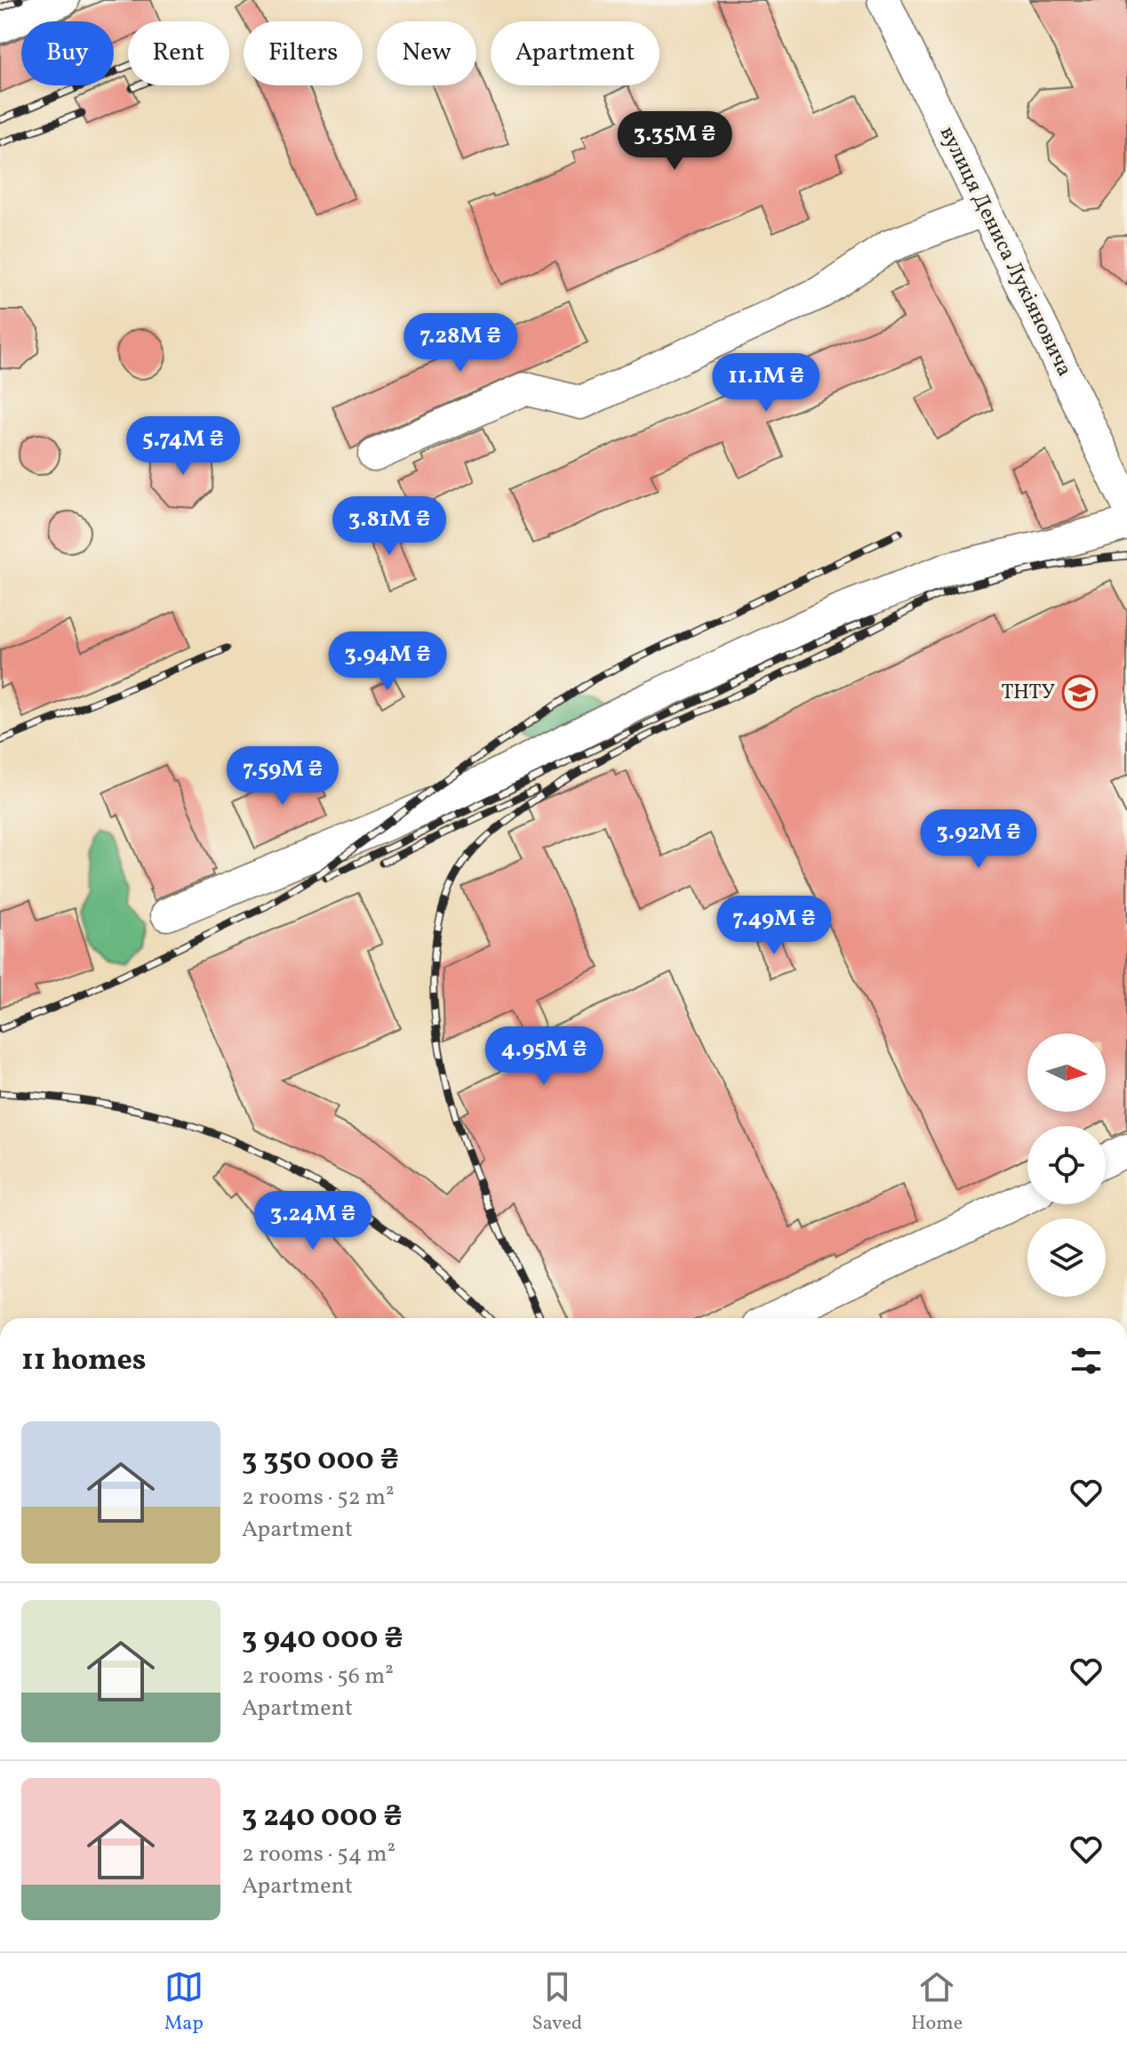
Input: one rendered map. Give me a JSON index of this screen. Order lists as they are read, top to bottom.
{
  "streets": {
    "street": ["вулиця Дениса Лукіяновича"]
  },
  "places": {
    "school or university": ["ТНТУ"]
  },
  "north": "right",
  "page": {
    "chip": [
      "Buy",
      "Rent",
      "Filters",
      "New",
      "Apartment"
    ],
    "price": [
      "3.35M ₴",
      "7.28M ₴",
      "11.1M ₴",
      "5.74M ₴",
      "3.81M ₴",
      "3.94M ₴",
      "7.59M ₴",
      "3.92M ₴",
      "7.49M ₴",
      "4.95M ₴",
      "3.24M ₴"
    ],
    "heading": "11 homes",
    "list": [
      {
        "name": "3 350 000 ₴",
        "note": "2 rooms · 52 m² · Apartment"
      },
      {
        "name": "3 940 000 ₴",
        "note": "2 rooms · 56 m² · Apartment"
      },
      {
        "name": "3 240 000 ₴",
        "note": "2 rooms · 54 m² · Apartment"
      }
    ],
    "tabs": ["Map", "Saved", "Home"]
  }
}
